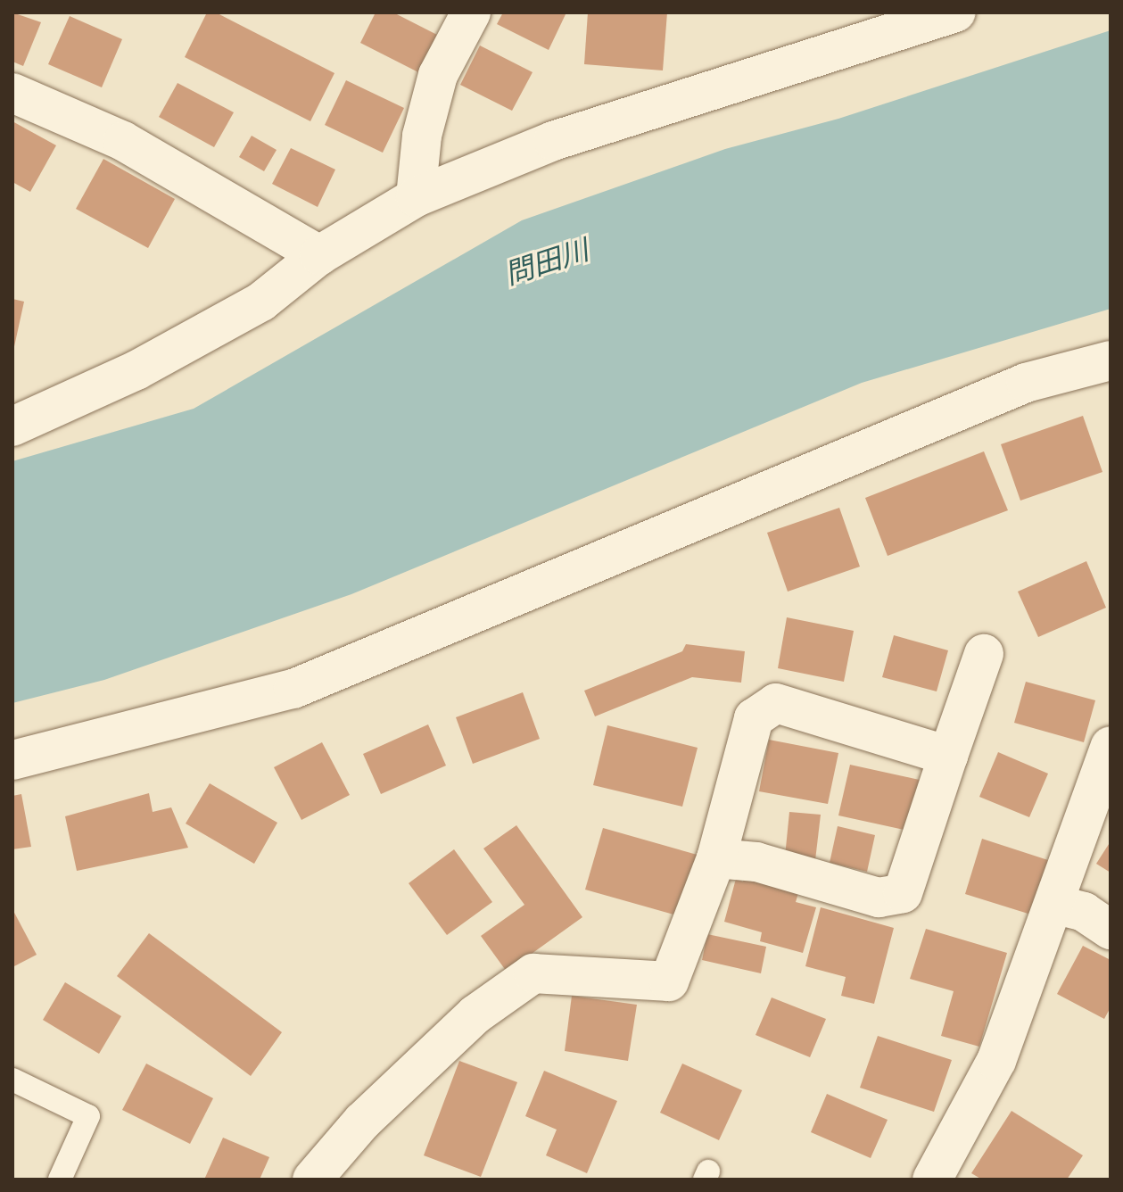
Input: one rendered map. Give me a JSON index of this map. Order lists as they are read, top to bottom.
{
  "water": ["問田川"]
}
